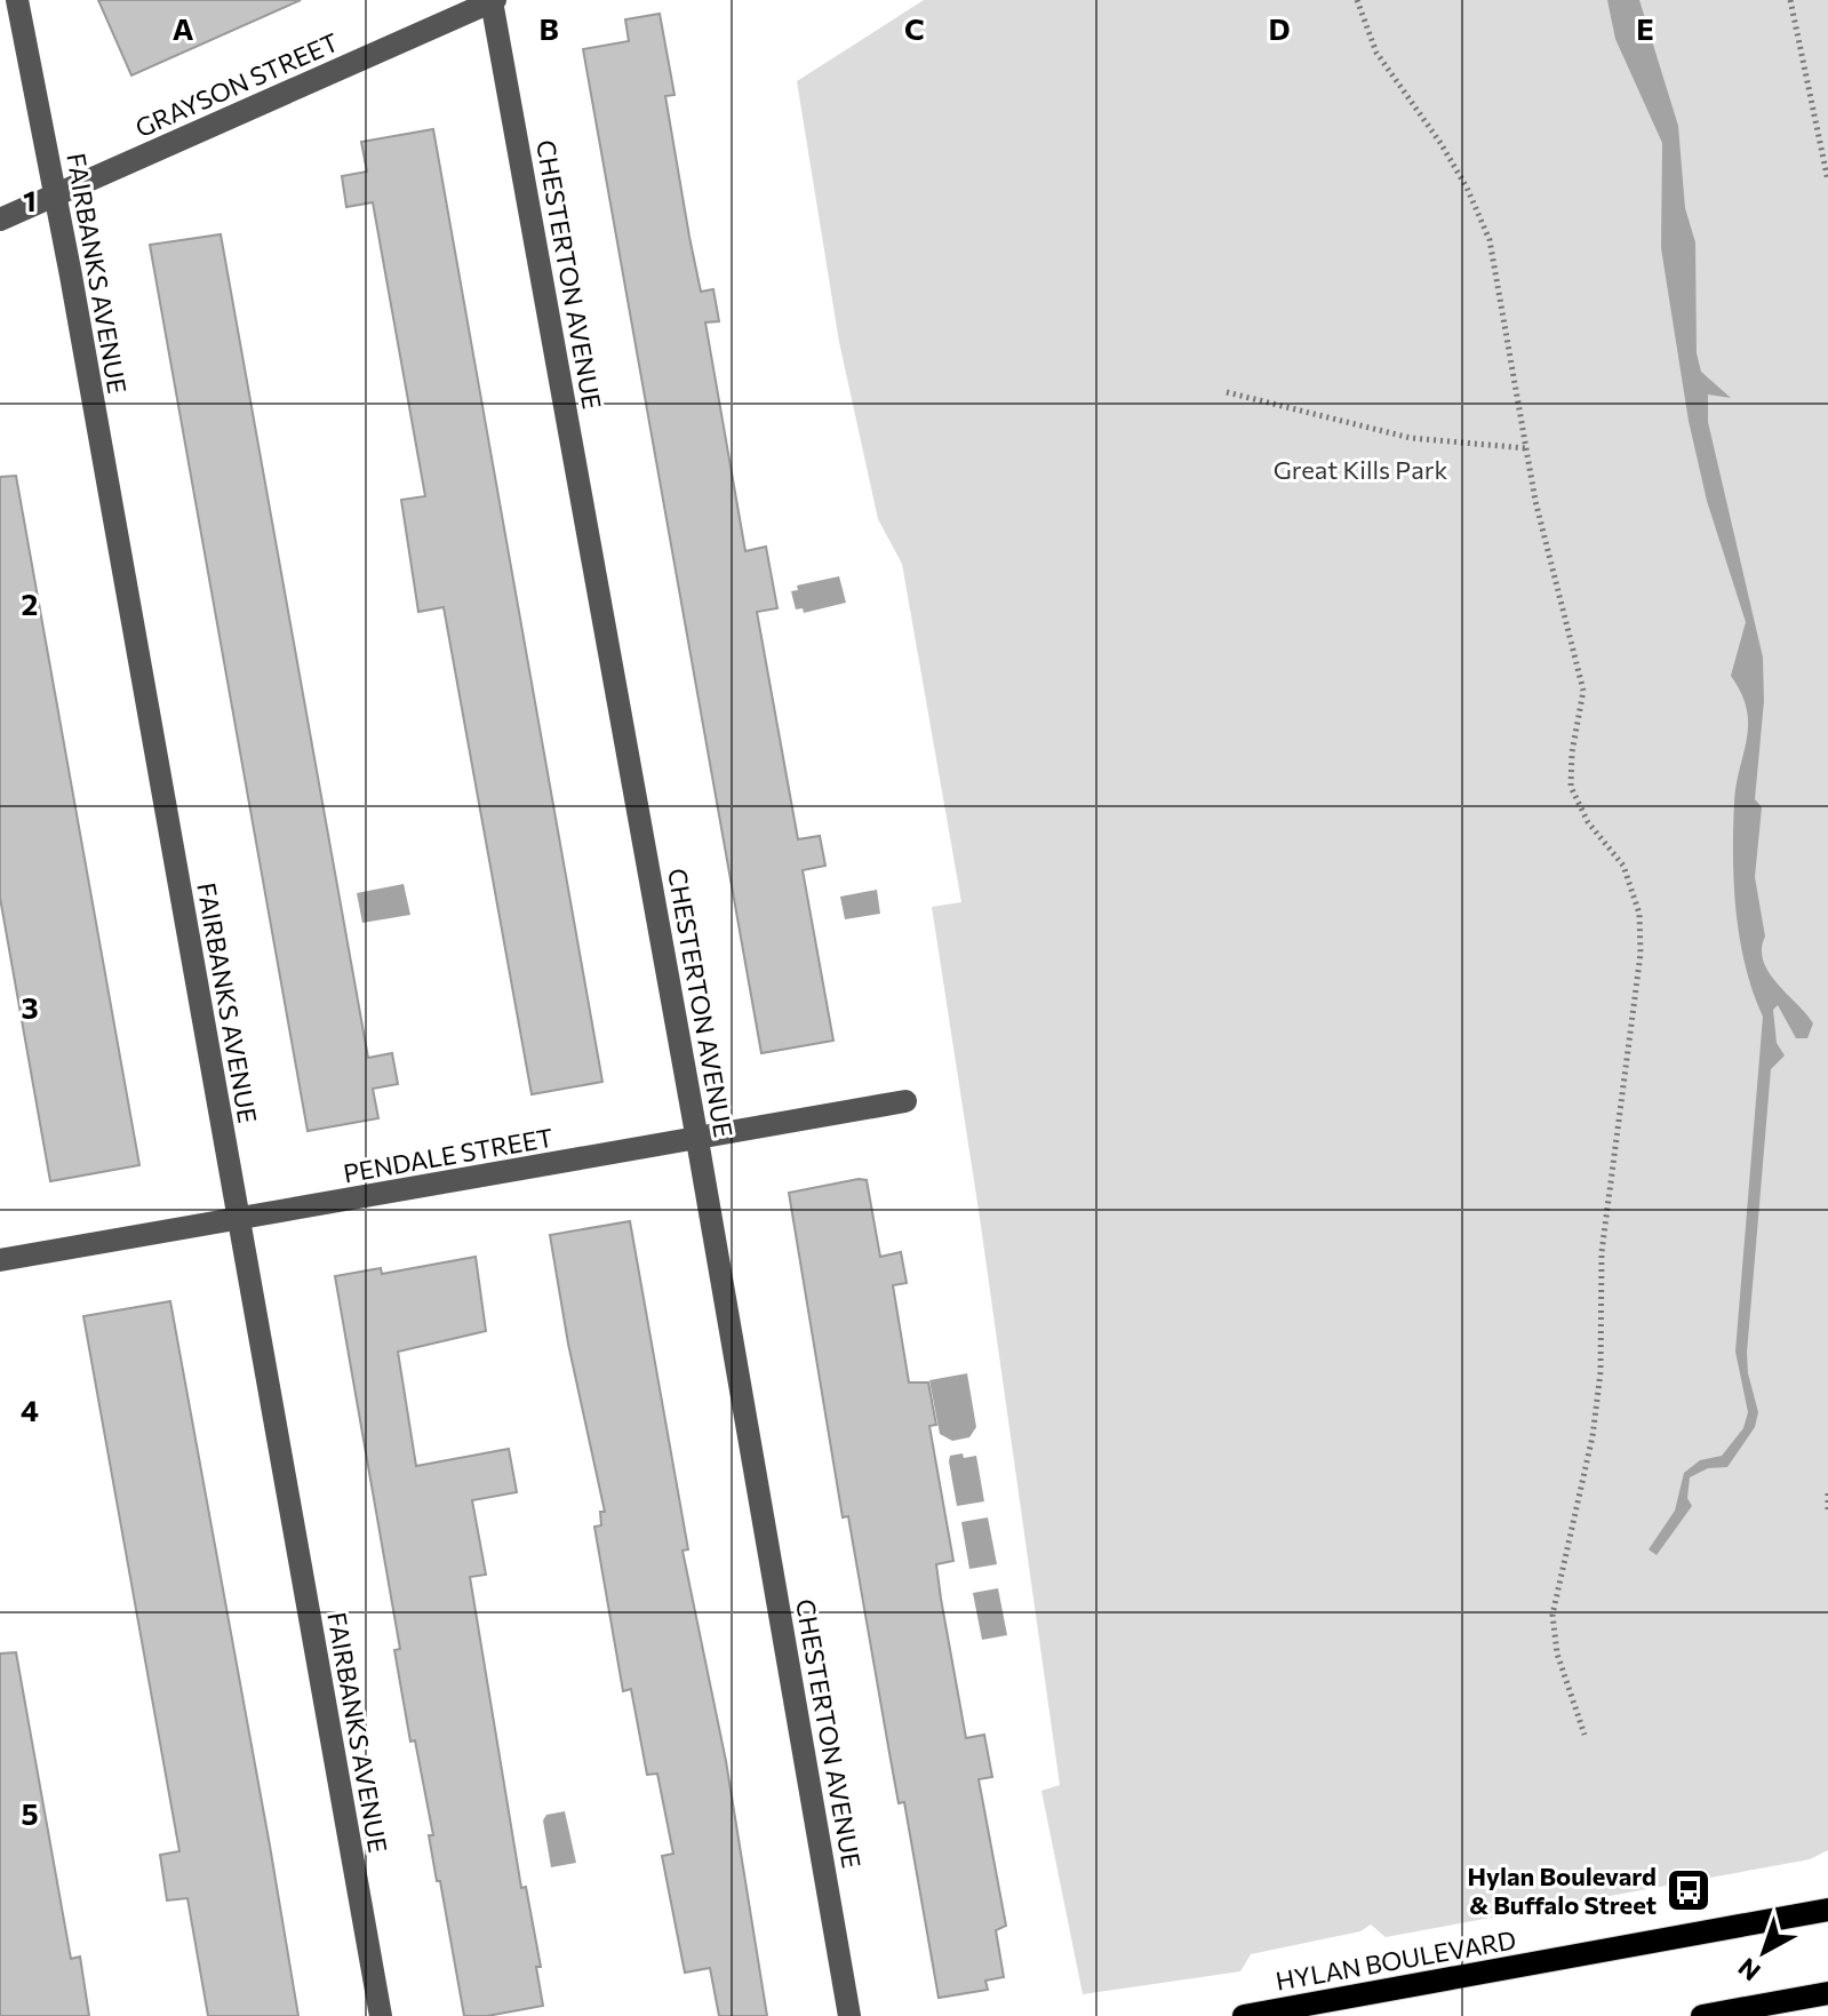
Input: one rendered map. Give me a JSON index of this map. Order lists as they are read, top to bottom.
{
  "streets": {
    "main road": ["HYLAN BOULEVARD"],
    "street": [
      "GRAYSON STREET",
      "FAIRBANKS AVENUE",
      "CHESTERTON AVENUE",
      "PENDALE STREET"
    ]
  },
  "crossings": [
    ["GRAYSON STREET", "FAIRBANKS AVENUE"],
    ["GRAYSON STREET", "CHESTERTON AVENUE"],
    ["FAIRBANKS AVENUE", "PENDALE STREET"],
    ["CHESTERTON AVENUE", "PENDALE STREET"]
  ],
  "parks": ["Great Kills Park"],
  "places": {
    "bus stop": ["Hylan Boulevard & Buffalo Street"]
  },
  "north": "bottom left",
  "grid": {
    "columns": [
      "A",
      "B",
      "C",
      "D",
      "E"
    ],
    "rows": [
      "1",
      "2",
      "3",
      "4",
      "5"
    ]
  }
}
